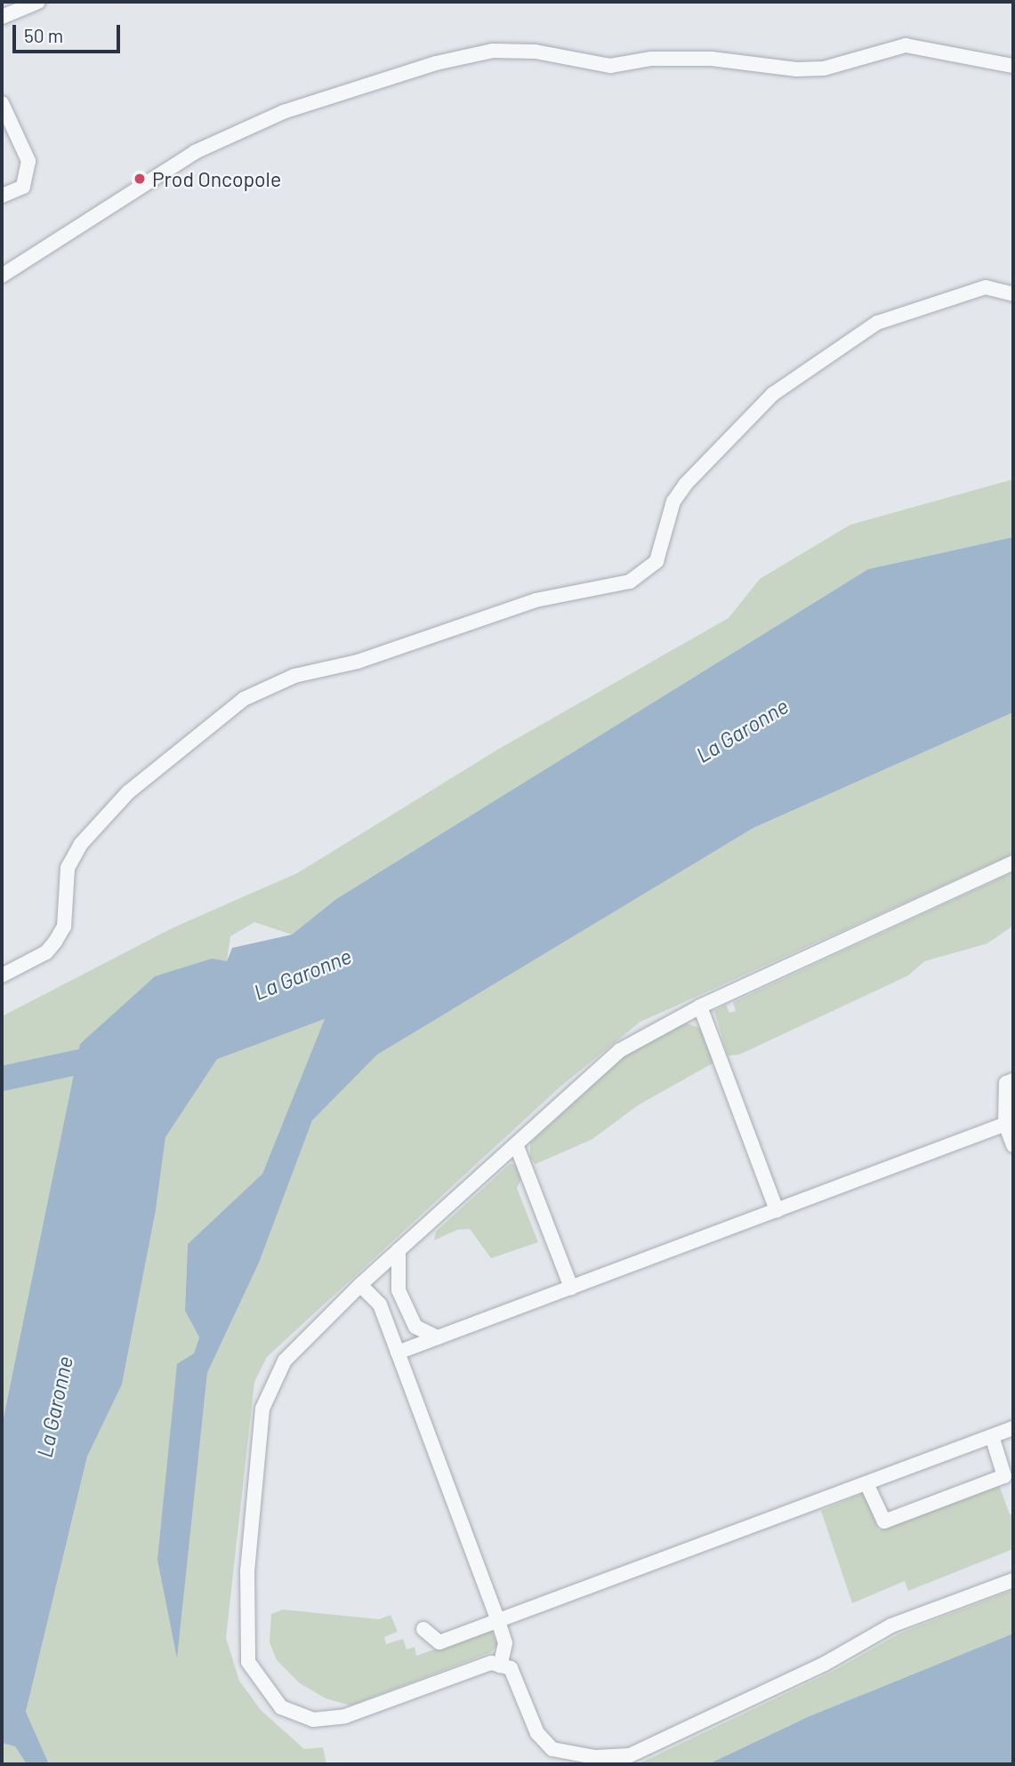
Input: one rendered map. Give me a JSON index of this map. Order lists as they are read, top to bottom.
{
  "water": ["La Garonne"],
  "places": ["Prod Oncopole"],
  "scale_bar": "50 m"
}
